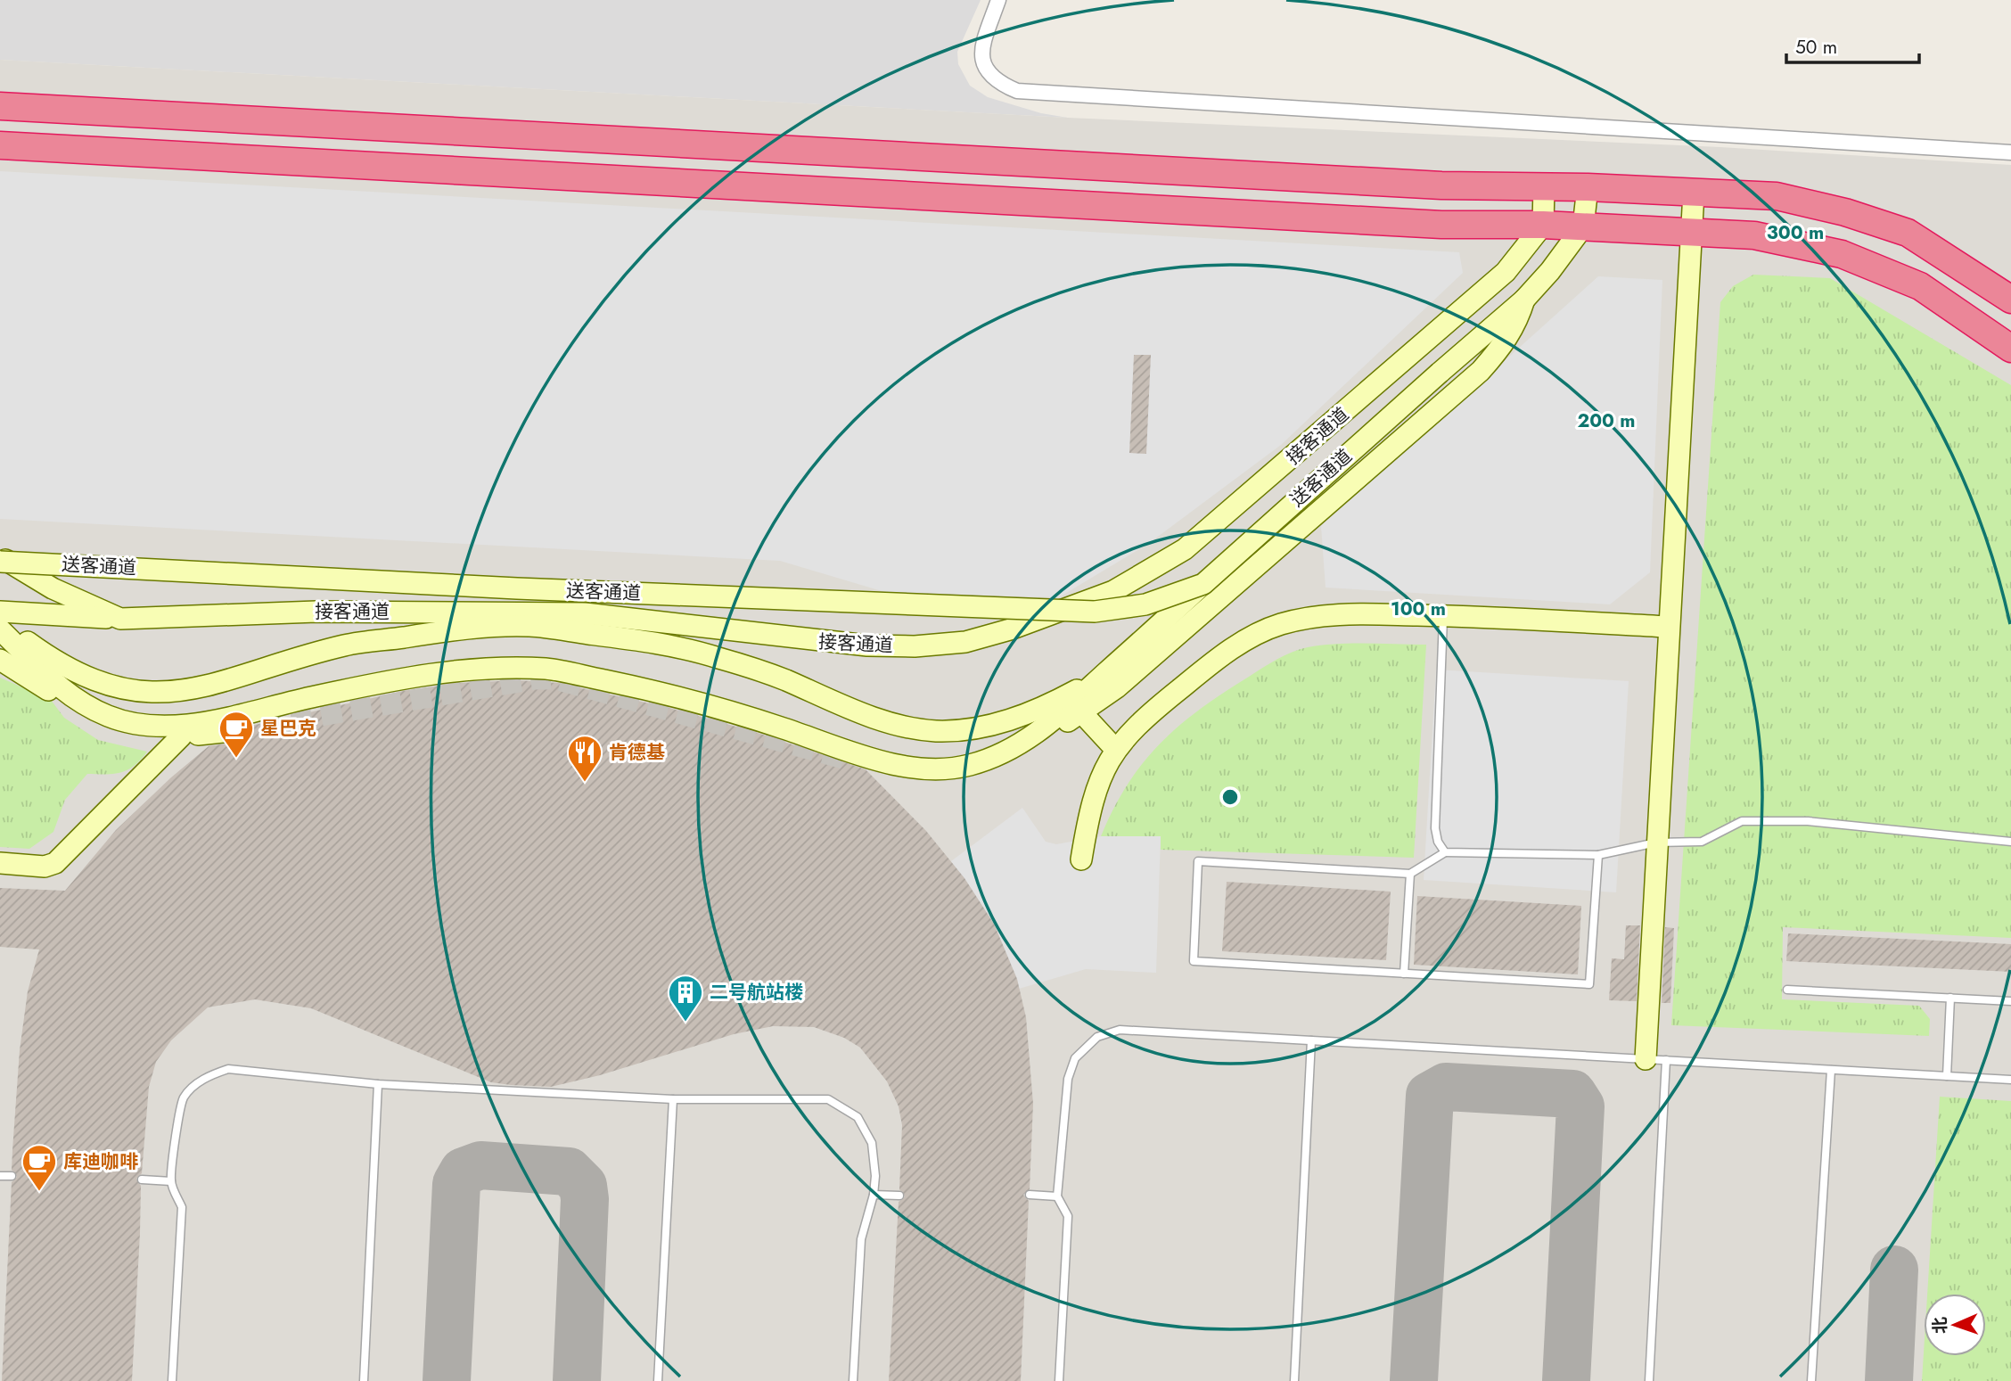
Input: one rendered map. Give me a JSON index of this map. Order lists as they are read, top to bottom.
{
  "streets": {
    "main road": ["接客通道", "送客通道"]
  },
  "crossings": [
    ["接客通道", "送客通道"]
  ],
  "places": {
    "cafe": ["星巴克", "库迪咖啡"],
    "restaurant": ["肯德基"],
    "building": ["二号航站楼"]
  },
  "scale_bar": "50 m",
  "north": "left",
  "rings": ["300 m", "200 m", "100 m"]
}
